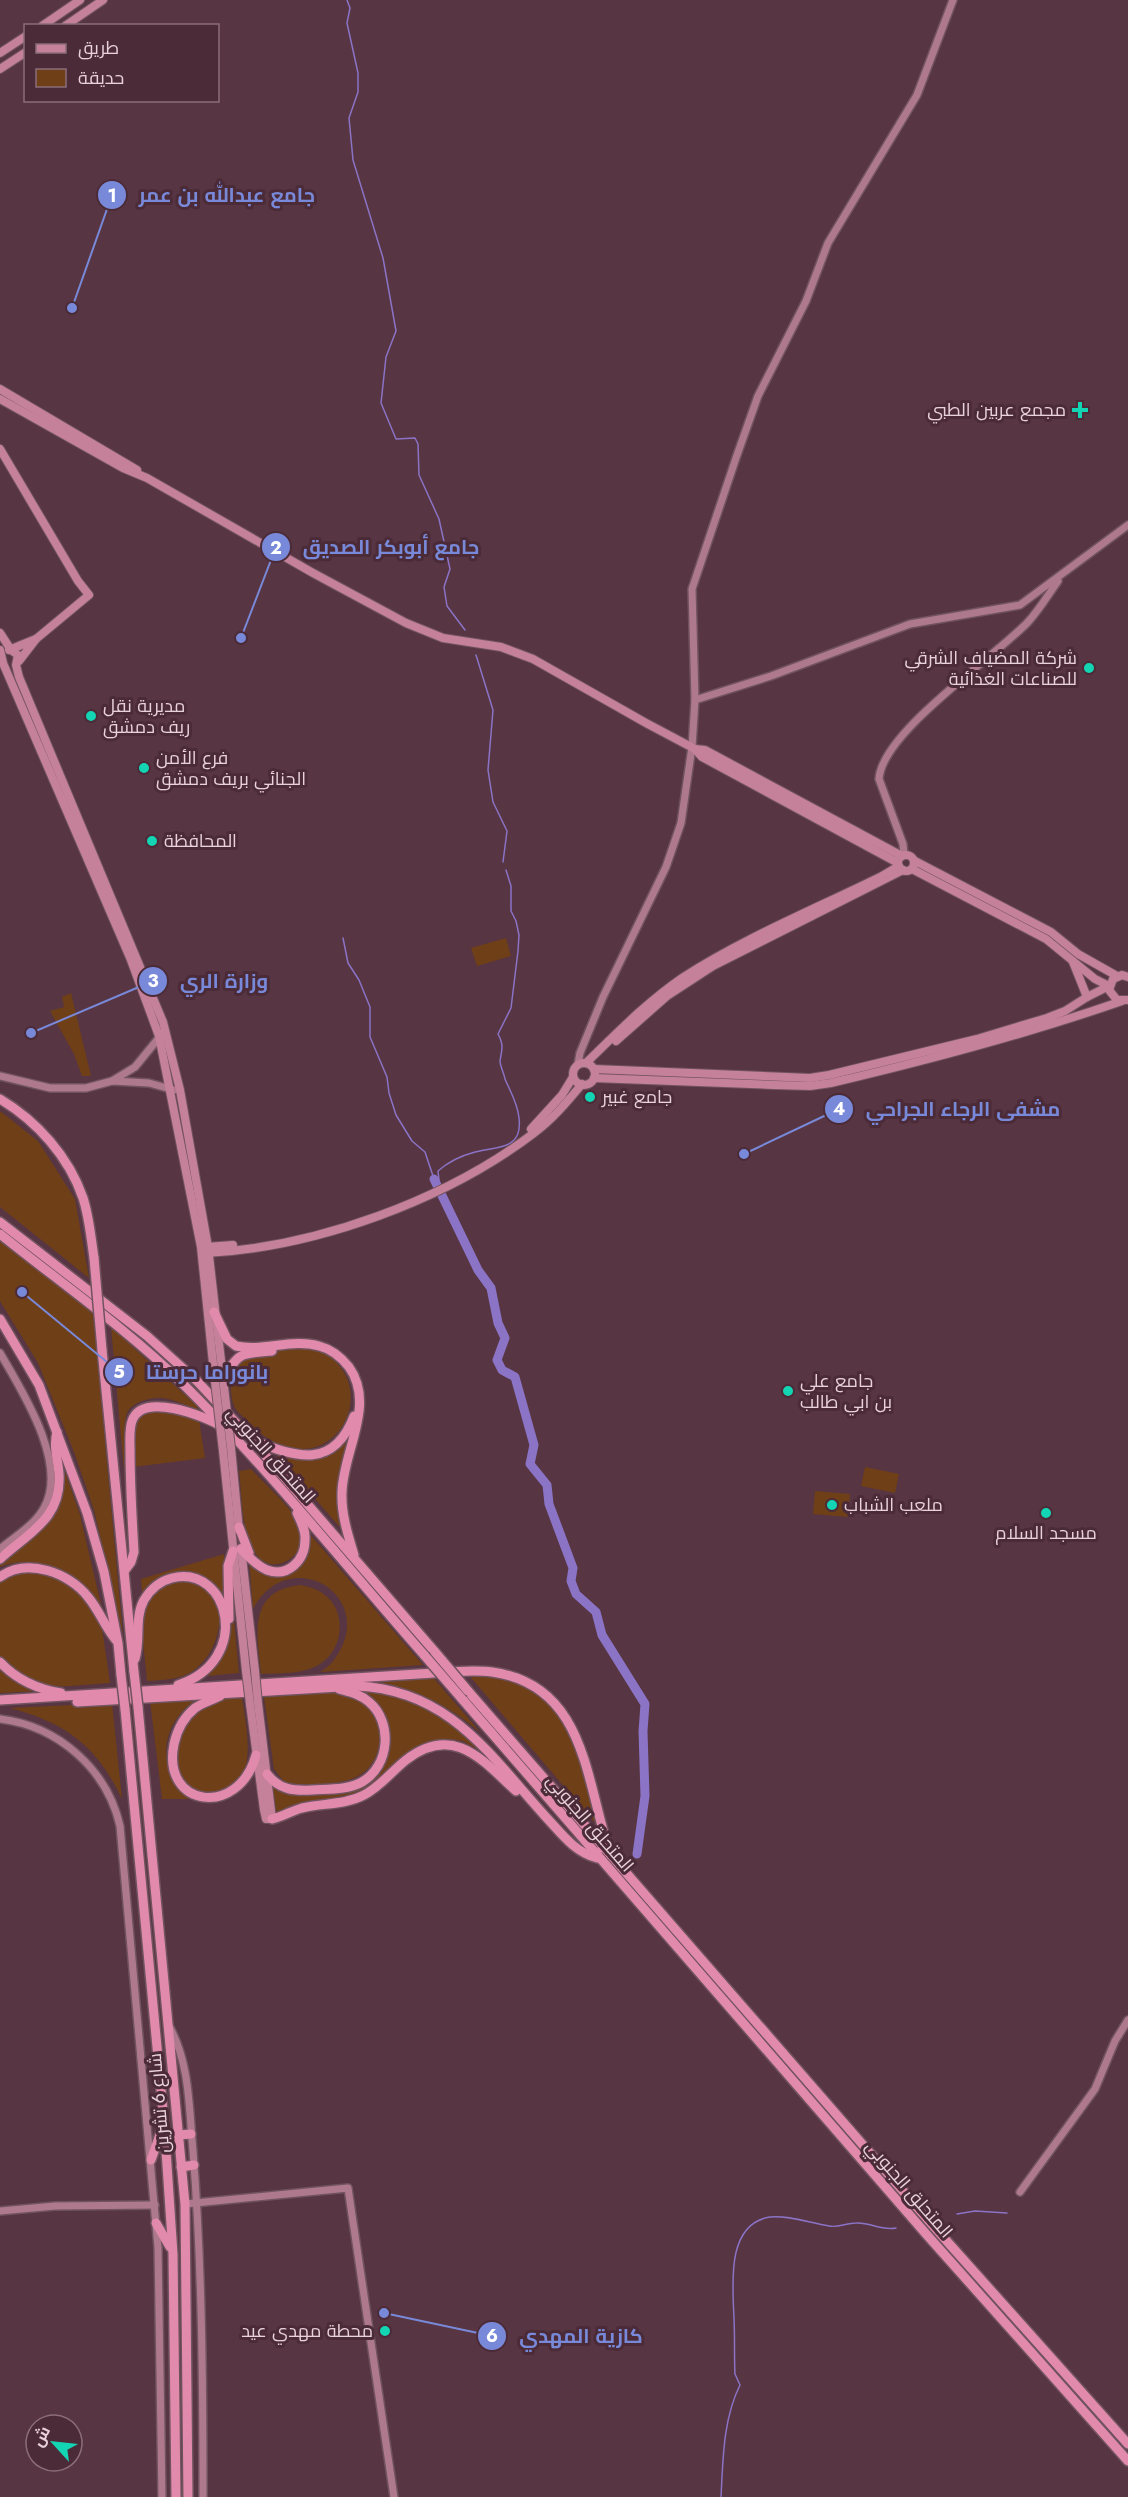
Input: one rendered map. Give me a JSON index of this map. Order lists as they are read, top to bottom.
{
  "streets": {
    "highway": ["المتحلق الجنوبي", "شارع 6 تشرين"]
  },
  "places": {
    "other": [
      "جامع عبدالله بن عمر",
      "جامع أبوبكر الصديق",
      "شركة المضياف الشرقي للصناعات الغذائية",
      "مديرية نقل ريف دمشق",
      "فرع الأمن الجنائي بريف دمشق",
      "المحافظة",
      "وزارة الري",
      "جامع غبير",
      "مشفى الرجاء الجراحي",
      "بانوراما حرستا",
      "جامع علي بن ابي طالب",
      "ملعب الشباب",
      "مسجد السلام",
      "كازية المهدي",
      "محطة مهدي عيد"
    ],
    "health": ["مجمع عربين الطبي"]
  },
  "legend": ["طريق", "حديقة"],
  "north": "top left"
}
